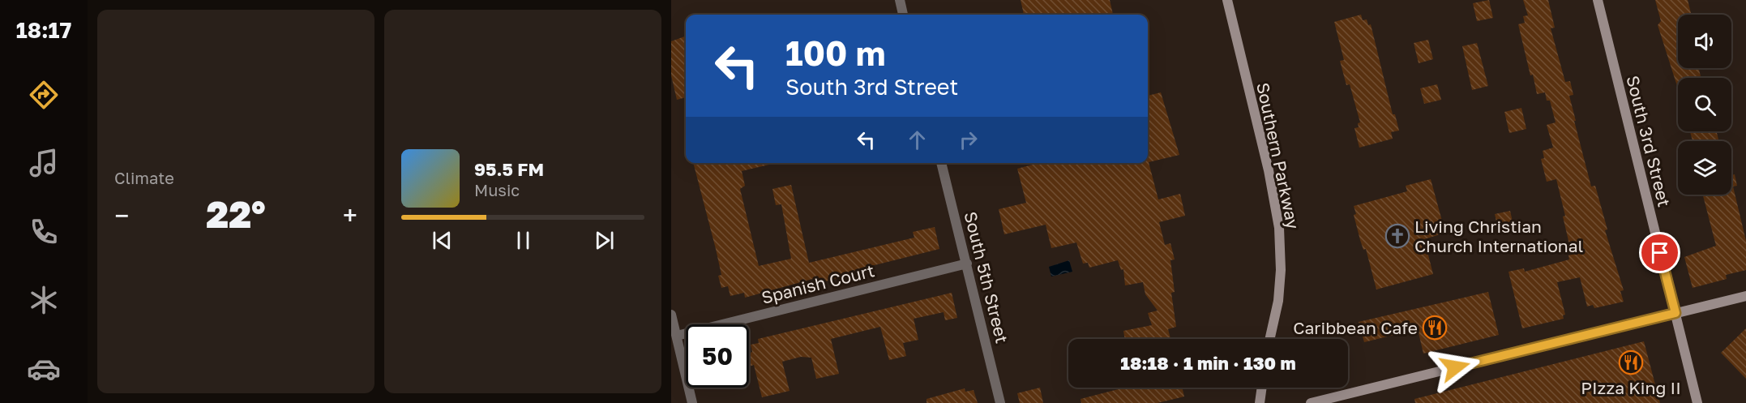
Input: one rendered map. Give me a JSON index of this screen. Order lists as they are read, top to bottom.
{
  "streets": {
    "main road": ["South 3rd Street", "Southern Parkway"],
    "street": ["South 5th Street", "Spanish Court"]
  },
  "crossings": [
    ["South 5th Street", "Spanish Court"]
  ],
  "places": {
    "church": ["Living Christian Church International"],
    "restaurant": ["Caribbean Cafe", "PIzza King II"]
  },
  "page": {
    "tabs": "18:17",
    "tile": "Climate",
    "turn": ["100 m", "South 3rd Street"],
    "song": ["95.5 FM", "Music"],
    "heat": ["−", "22°", "+"],
    "limit": "50",
    "trip": "18:18 · 1 min · 130 m"
  }
}
